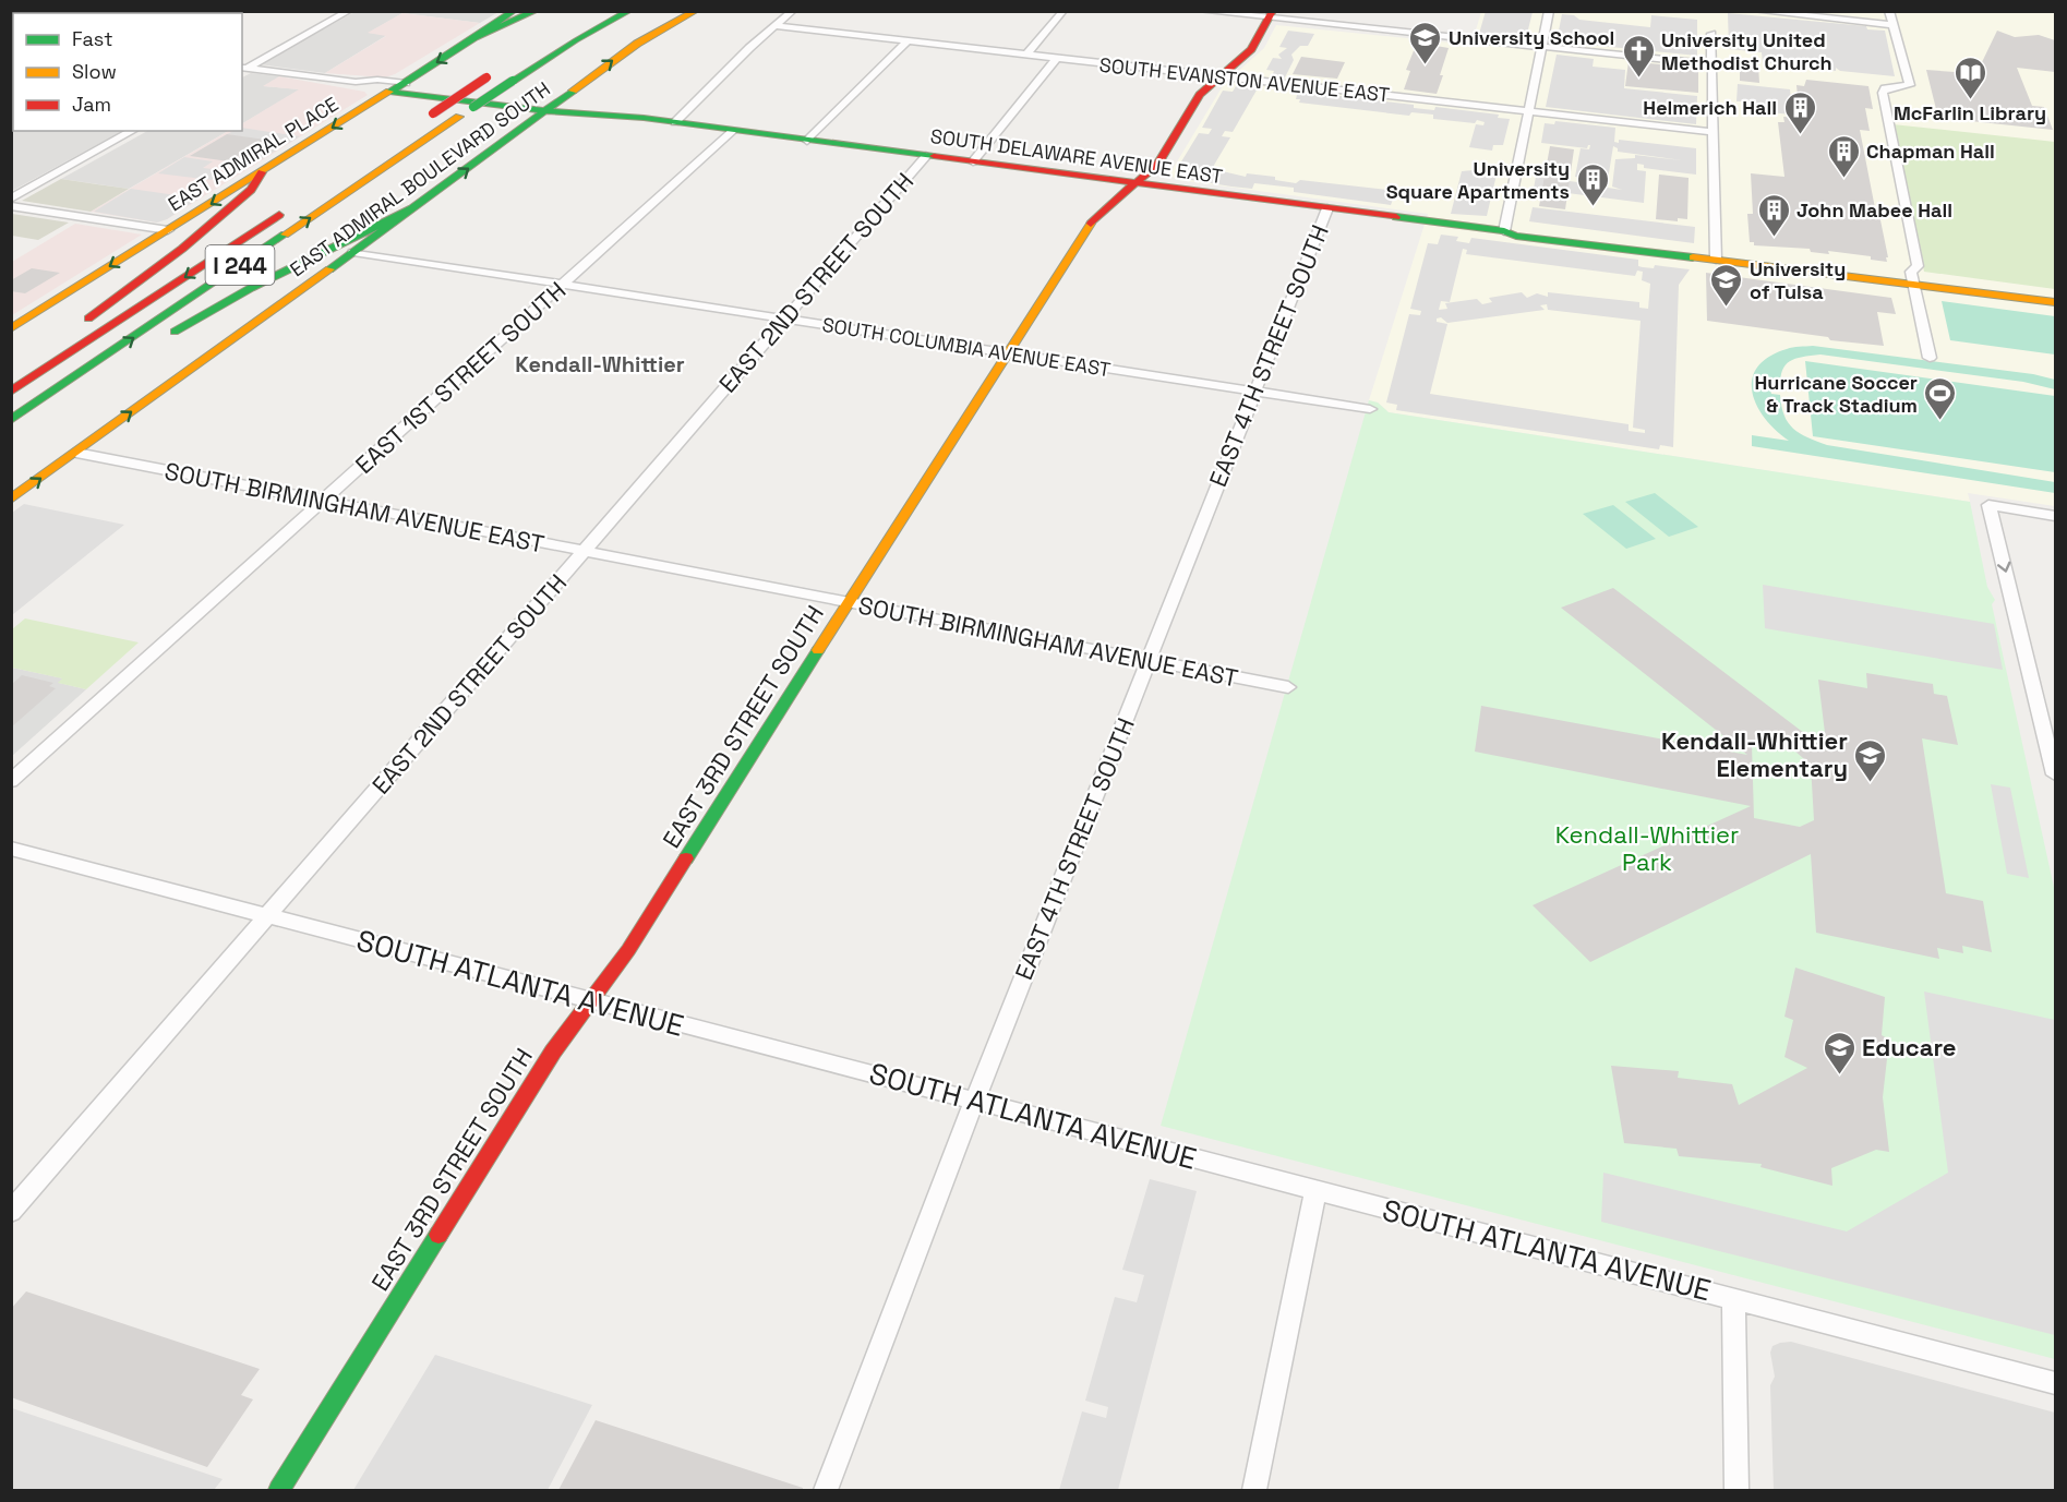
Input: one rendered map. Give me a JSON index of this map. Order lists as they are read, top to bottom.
{
  "streets": {
    "main road": [
      "EAST ADMIRAL PLACE",
      "SOUTH DELAWARE AVENUE EAST",
      "EAST ADMIRAL BOULEVARD SOUTH",
      "I 244",
      "EAST 3RD STREET SOUTH"
    ],
    "street": [
      "SOUTH EVANSTON AVENUE EAST",
      "EAST 2ND STREET SOUTH",
      "SOUTH COLUMBIA AVENUE EAST",
      "EAST 4TH STREET SOUTH",
      "EAST 1ST STREET SOUTH",
      "SOUTH BIRMINGHAM AVENUE EAST",
      "SOUTH ATLANTA AVENUE"
    ]
  },
  "crossings": [
    ["SOUTH EVANSTON AVENUE EAST", "EAST 3RD STREET SOUTH"],
    ["SOUTH DELAWARE AVENUE EAST", "EAST ADMIRAL BOULEVARD SOUTH"],
    ["SOUTH DELAWARE AVENUE EAST", "EAST 2ND STREET SOUTH"],
    ["SOUTH DELAWARE AVENUE EAST", "EAST 4TH STREET SOUTH"],
    ["SOUTH DELAWARE AVENUE EAST", "EAST 1ST STREET SOUTH"],
    ["SOUTH DELAWARE AVENUE EAST", "EAST 3RD STREET SOUTH"],
    ["EAST ADMIRAL BOULEVARD SOUTH", "SOUTH COLUMBIA AVENUE EAST"],
    ["EAST ADMIRAL BOULEVARD SOUTH", "SOUTH BIRMINGHAM AVENUE EAST"],
    ["EAST 2ND STREET SOUTH", "SOUTH COLUMBIA AVENUE EAST"],
    ["EAST 2ND STREET SOUTH", "SOUTH BIRMINGHAM AVENUE EAST"],
    ["EAST 2ND STREET SOUTH", "SOUTH ATLANTA AVENUE"],
    ["SOUTH COLUMBIA AVENUE EAST", "EAST 4TH STREET SOUTH"],
    ["SOUTH COLUMBIA AVENUE EAST", "EAST 1ST STREET SOUTH"],
    ["SOUTH COLUMBIA AVENUE EAST", "EAST 3RD STREET SOUTH"],
    ["EAST 4TH STREET SOUTH", "SOUTH BIRMINGHAM AVENUE EAST"],
    ["EAST 4TH STREET SOUTH", "SOUTH ATLANTA AVENUE"],
    ["EAST 1ST STREET SOUTH", "SOUTH BIRMINGHAM AVENUE EAST"],
    ["SOUTH BIRMINGHAM AVENUE EAST", "EAST 3RD STREET SOUTH"],
    ["EAST 3RD STREET SOUTH", "SOUTH ATLANTA AVENUE"]
  ],
  "districts": ["Kendall-Whittier"],
  "parks": ["Kendall-Whittier Park"],
  "places": {
    "school or university": [
      "University School",
      "University of Tulsa",
      "Kendall-Whittier Elementary",
      "Educare"
    ],
    "church": ["University United Methodist Church"],
    "library": ["McFarlin Library"],
    "building": [
      "Helmerich Hall",
      "Chapman Hall",
      "University Square Apartments",
      "John Mabee Hall"
    ],
    "sports": ["Hurricane Soccer & Track Stadium"]
  },
  "legend": ["Fast", "Slow", "Jam"]
}
